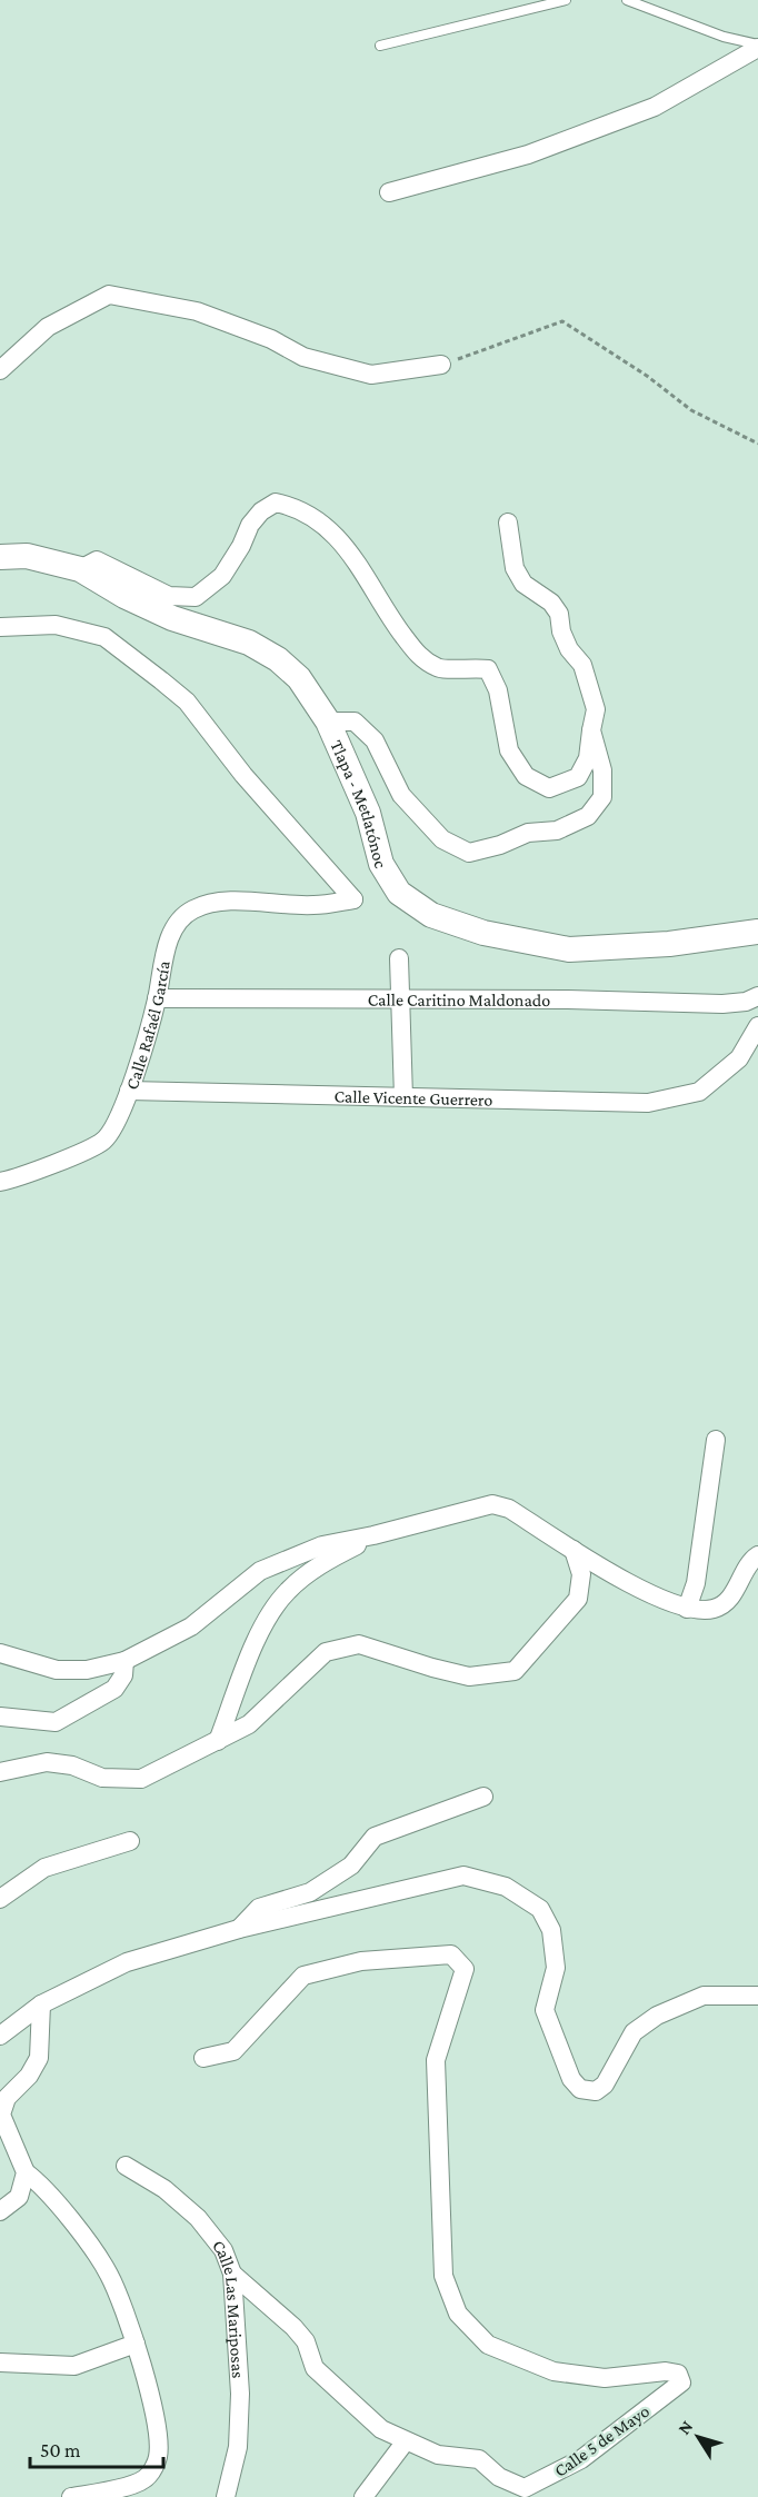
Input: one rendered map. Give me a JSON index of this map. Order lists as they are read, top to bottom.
{
  "streets": {
    "main road": ["Tlapa - Metlatónoc"],
    "street": [
      "Calle Caritino Maldonado",
      "Calle Rafaél García",
      "Calle Vicente Guerrero",
      "Calle Las Mariposas",
      "Calle 5 de Mayo"
    ]
  },
  "crossings": [
    ["Calle Caritino Maldonado", "Calle Rafaél García"],
    ["Calle Rafaél García", "Calle Vicente Guerrero"],
    ["Calle Las Mariposas", "Calle 5 de Mayo"]
  ],
  "scale_bar": "50 m",
  "north": "top left"
}
